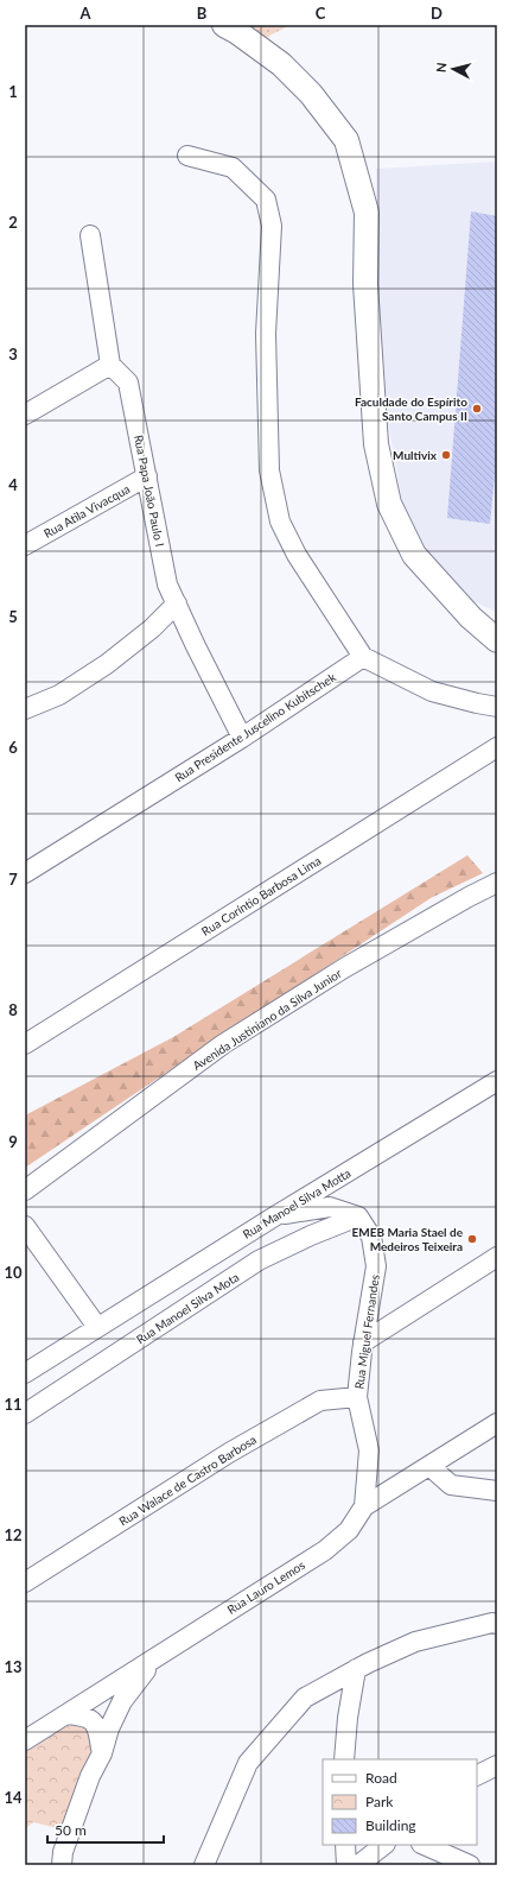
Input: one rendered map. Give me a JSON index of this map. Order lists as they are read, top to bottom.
{
  "streets": {
    "street": [
      "Rua Papa João Paulo I",
      "Rua Atila Vivacqua",
      "Rua Presidente Juscelino Kubitschek",
      "Rua Coríntio Barbosa Lima",
      "Avenida Justiniano da Silva Junior",
      "Rua Manoel Silva Motta",
      "Rua Manoel Silva Mota",
      "Rua Miguel Fernandes",
      "Rua Walace de Castro Barbosa",
      "Rua Lauro Lemos"
    ]
  },
  "crossings": [
    ["Rua Papa João Paulo I", "Rua Atila Vivacqua"],
    ["Rua Papa João Paulo I", "Rua Presidente Juscelino Kubitschek"],
    ["Rua Manoel Silva Mota", "Rua Miguel Fernandes"],
    ["Rua Miguel Fernandes", "Rua Walace de Castro Barbosa"],
    ["Rua Miguel Fernandes", "Rua Lauro Lemos"]
  ],
  "places": ["Faculdade do Espírito Santo Campus II", "Multivix", "EMEB Maria Stael de Medeiros Teixeira"],
  "legend": ["Road", "Park", "Building"],
  "scale_bar": "50 m",
  "north": "left",
  "grid": {
    "columns": [
      "A",
      "B",
      "C",
      "D"
    ],
    "rows": [
      "1",
      "2",
      "3",
      "4",
      "5",
      "6",
      "7",
      "8",
      "9",
      "10",
      "11",
      "12",
      "13",
      "14"
    ]
  }
}
